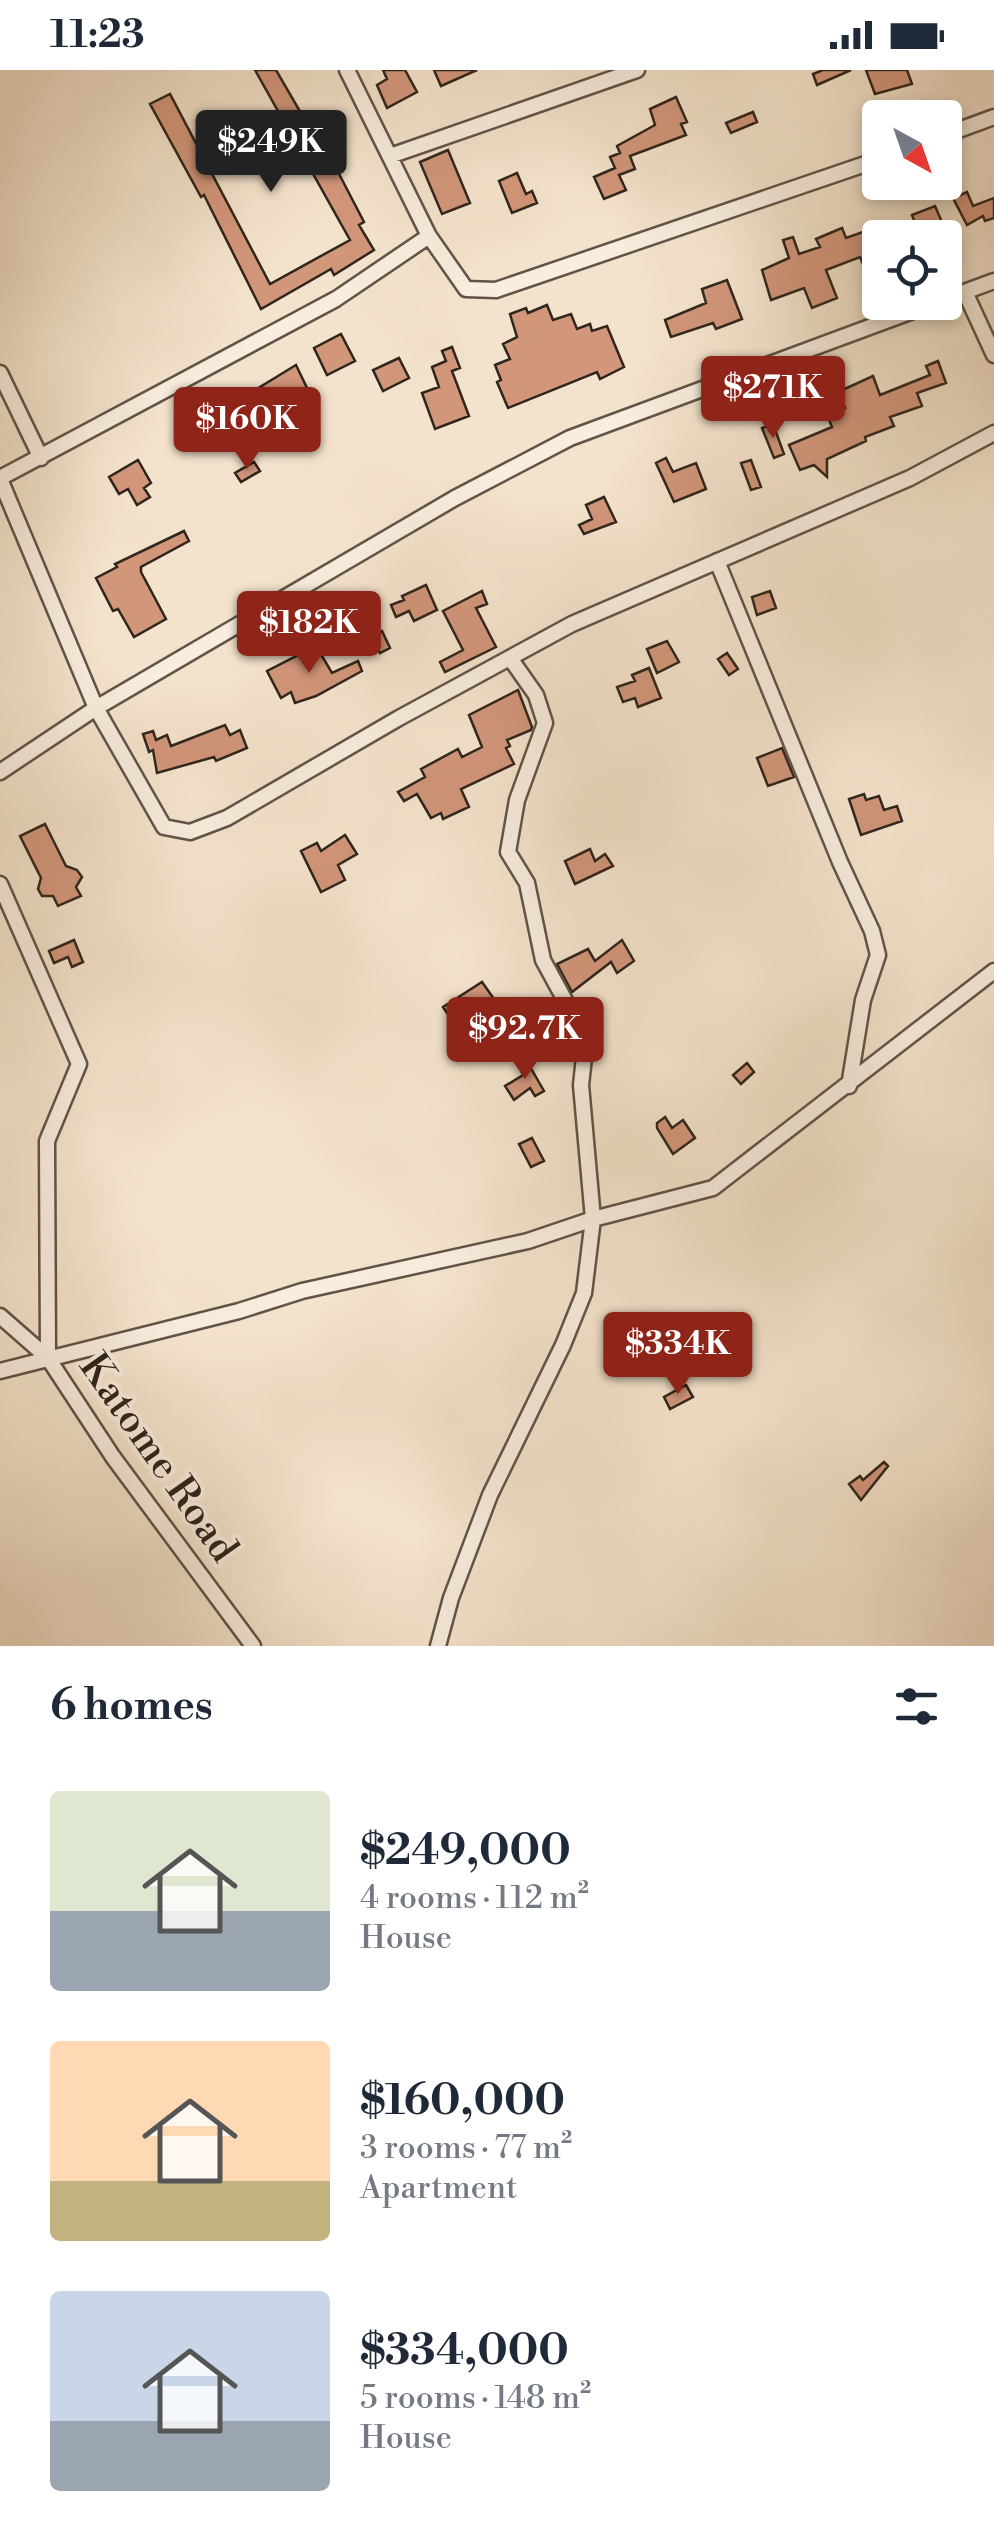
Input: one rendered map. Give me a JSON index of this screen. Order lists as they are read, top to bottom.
{
  "streets": {
    "street": ["Katome Road"]
  },
  "north": "bottom right",
  "page": {
    "status": "11:23",
    "price": [
      "$249K",
      "$271K",
      "$160K",
      "$182K",
      "$92.7K",
      "$334K"
    ],
    "heading": "6 homes",
    "list": [
      {
        "name": "$249,000",
        "note": "4 rooms · 112 m² · House"
      },
      {
        "name": "$160,000",
        "note": "3 rooms · 77 m² · Apartment"
      },
      {
        "name": "$334,000",
        "note": "5 rooms · 148 m² · House"
      }
    ]
  }
}
